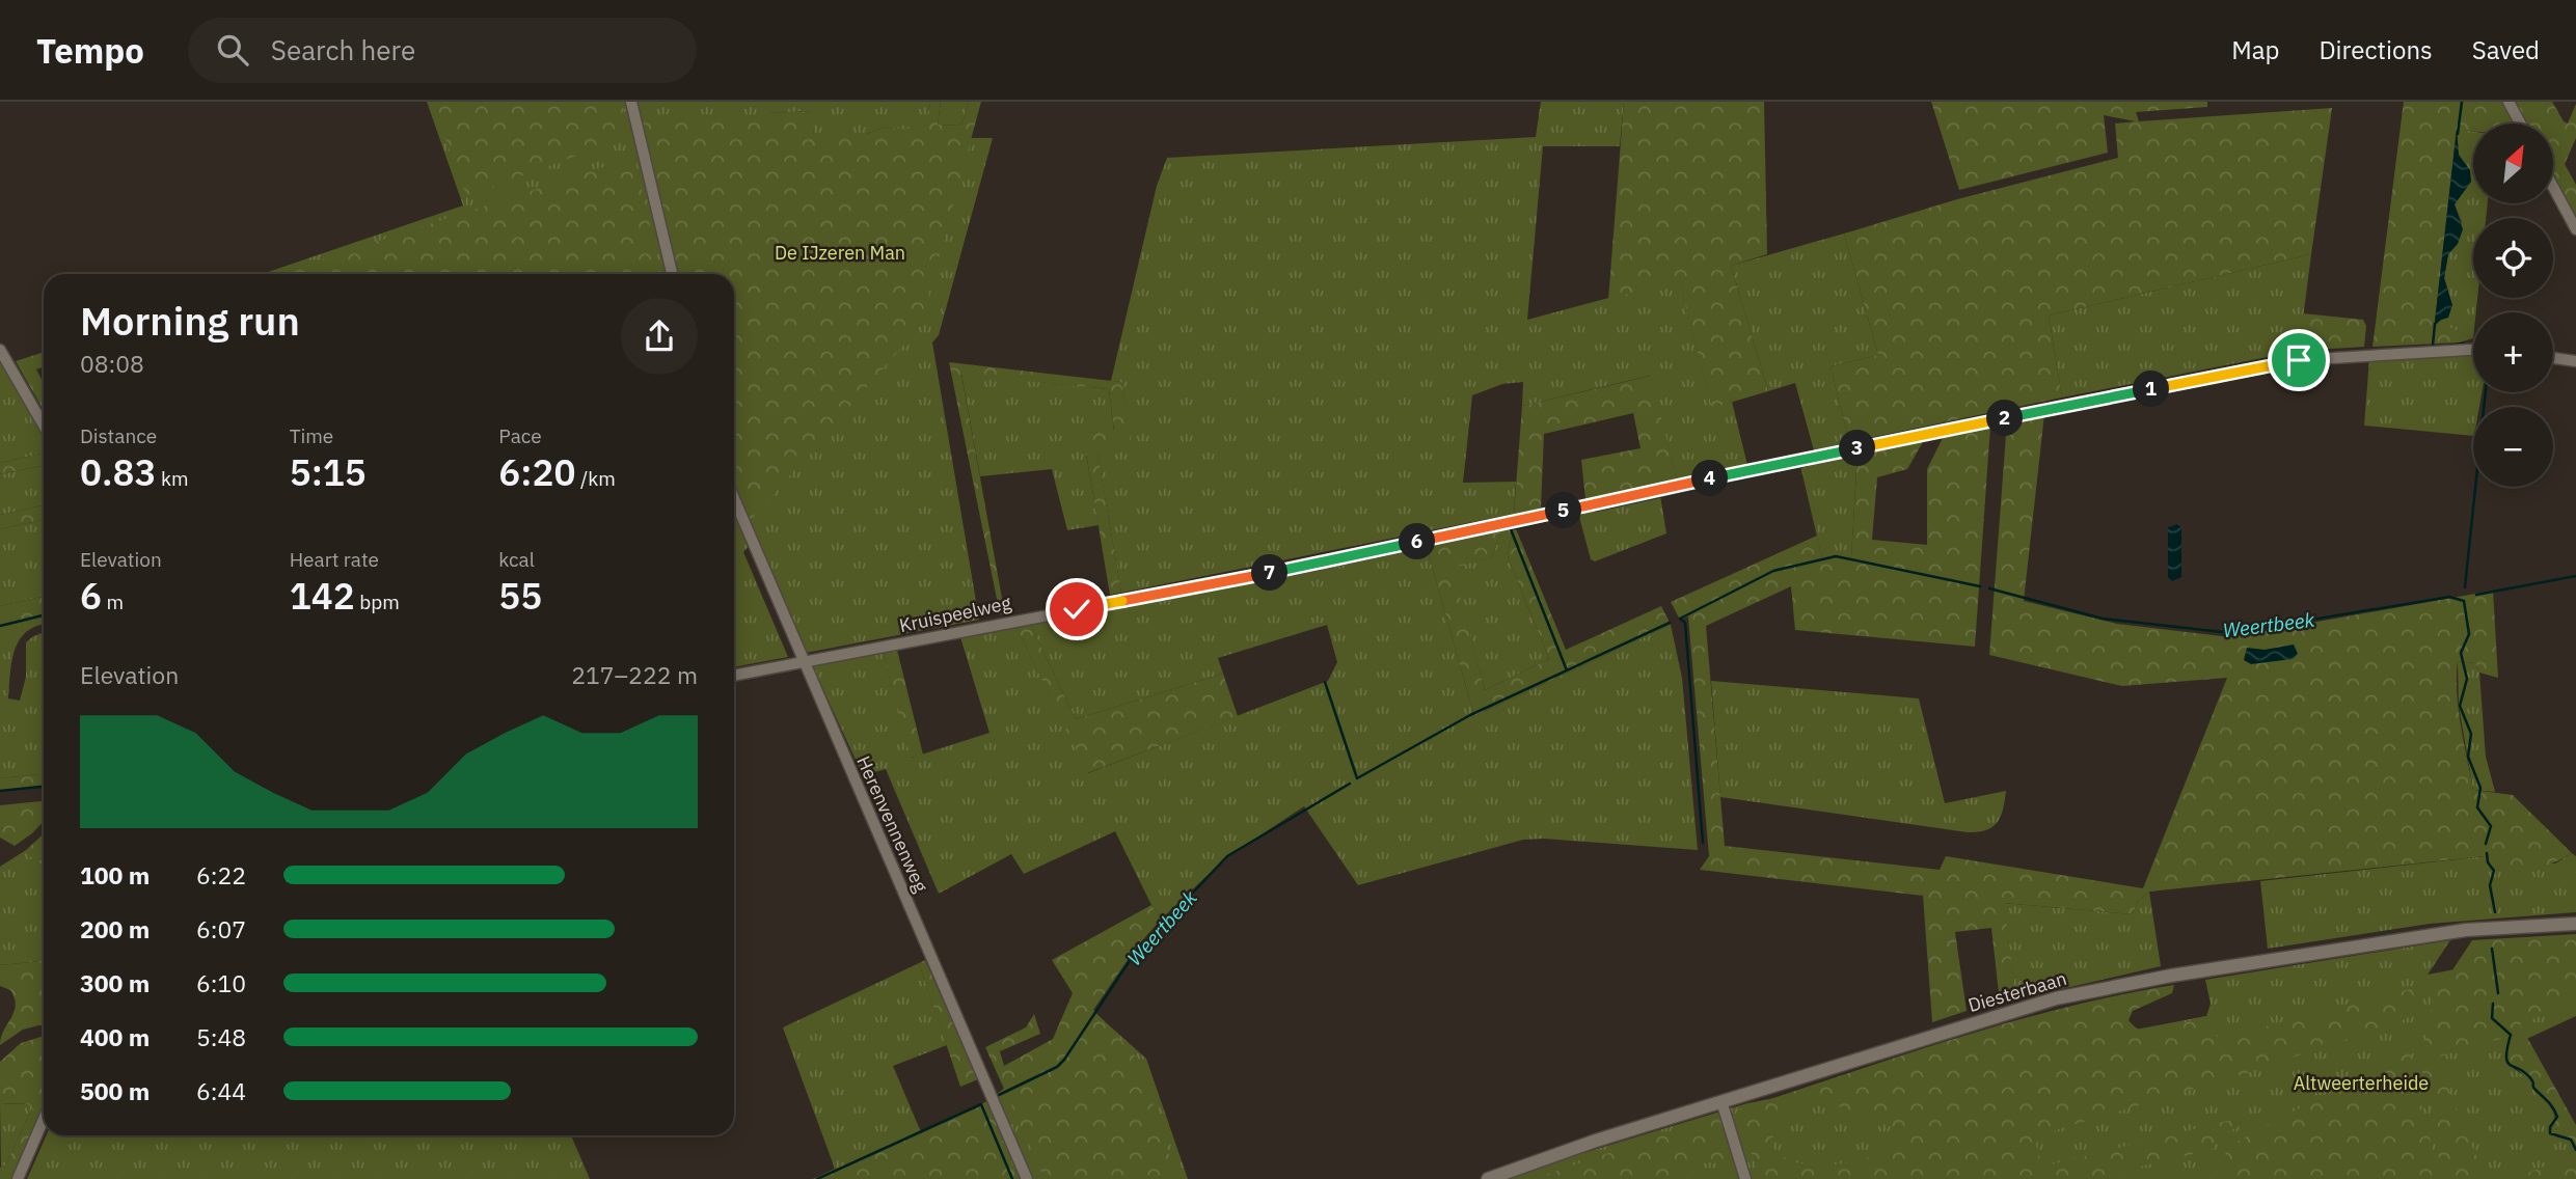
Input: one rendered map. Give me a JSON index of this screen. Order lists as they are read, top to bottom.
{
  "streets": {
    "street": ["Kruispeelweg", "Herenvennenweg", "Diesterbaan"]
  },
  "crossings": [
    ["Kruispeelweg", "Herenvennenweg"]
  ],
  "water": ["Weertbeek"],
  "parks": ["De IJzeren Man", "Altweerterheide"],
  "north": "top right",
  "page": {
    "header": "Tempo",
    "search": "Search here",
    "nav": ["Map", "Directions", "Saved"],
    "map_buttons": ["+", "−"],
    "heading": ["Morning run", "08:08"],
    "pins": [
      "1",
      "2",
      "3",
      "4",
      "5",
      "6",
      "7"
    ],
    "stats": [
      ["Distance", "0.83 km"],
      ["Time", "5:15"],
      ["Pace", "6:20 /km"],
      ["Elevation", "6 m"],
      ["Heart rate", "142 bpm"],
      ["kcal", "55"]
    ],
    "chart": ["Elevation", "217–222 m"],
    "list": [
      {
        "name": "100 m",
        "note": "6:22"
      },
      {
        "name": "200 m",
        "note": "6:07"
      },
      {
        "name": "300 m",
        "note": "6:10"
      },
      {
        "name": "400 m",
        "note": "5:48"
      },
      {
        "name": "500 m",
        "note": "6:44"
      }
    ]
  }
}
